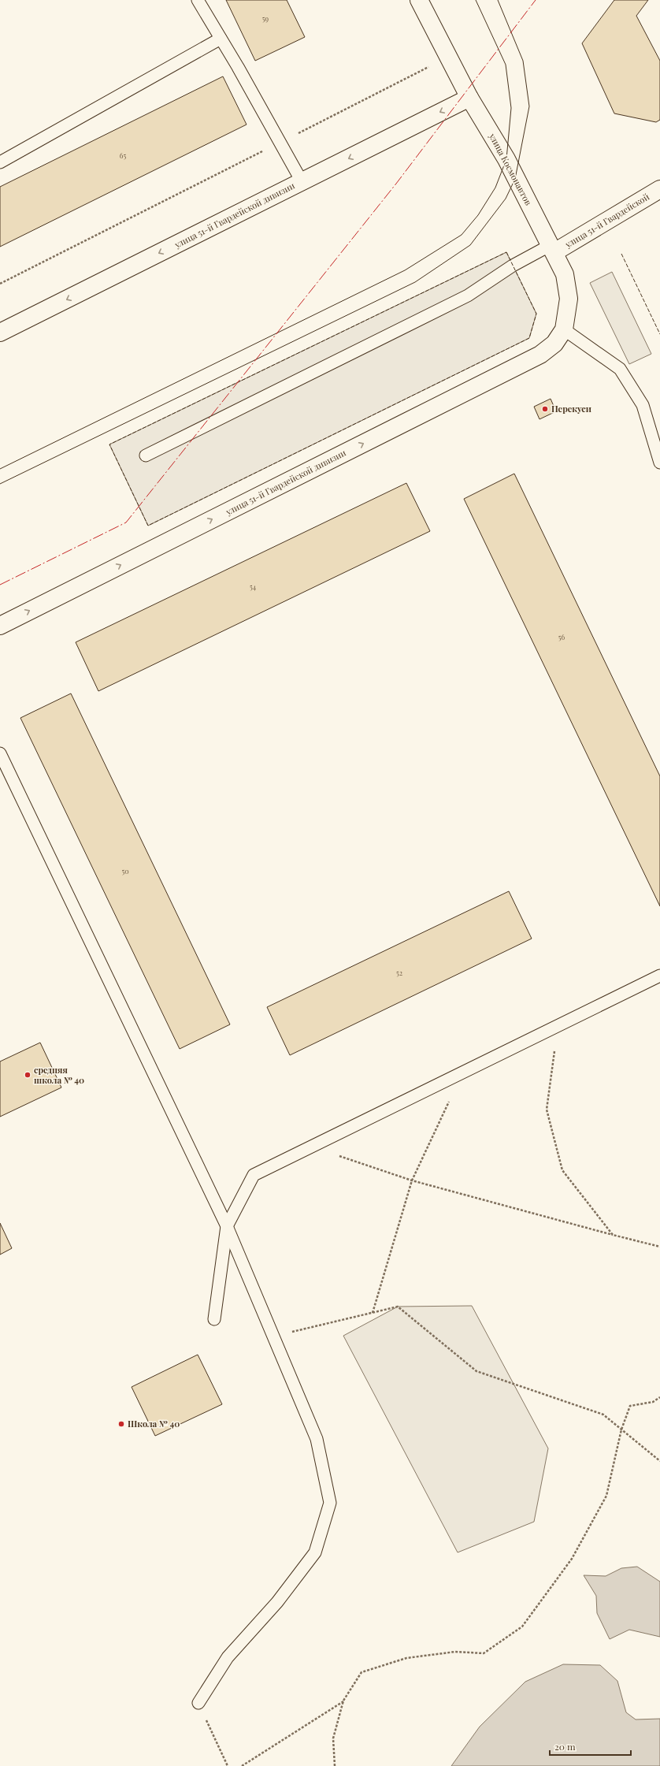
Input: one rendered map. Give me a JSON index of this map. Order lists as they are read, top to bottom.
{
  "streets": {
    "main road": ["улица Космонавтов", "улица 51-й Гвардейской дивизии", "улица 51-й Гвардейской"]
  },
  "crossings": [
    ["улица Космонавтов", "улица 51-й Гвардейской дивизии"],
    ["улица Космонавтов", "улица 51-й Гвардейской"]
  ],
  "places": ["Перекуси", "средняя школа № 40", "Школа № 40"],
  "house_numbers": [
    "59",
    "65",
    "54",
    "56",
    "50",
    "52"
  ],
  "scale_bar": "20 m"
}
